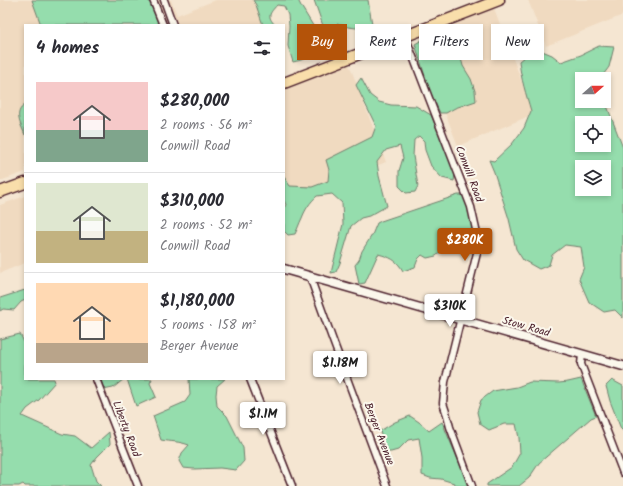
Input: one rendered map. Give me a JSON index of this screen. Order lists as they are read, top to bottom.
{
  "streets": {
    "street": [
      "Conwill Road",
      "Stow Road",
      "Liberty Road",
      "Berger Avenue"
    ]
  },
  "crossings": [
    ["Conwill Road", "Stow Road"],
    ["Stow Road", "Berger Avenue"]
  ],
  "north": "right",
  "page": {
    "chip": [
      "Buy",
      "Rent",
      "Filters",
      "New"
    ],
    "heading": "4 homes",
    "list": [
      {
        "name": "$280,000",
        "note": "2 rooms · 56 m² · Conwill Road"
      },
      {
        "name": "$310,000",
        "note": "2 rooms · 52 m² · Conwill Road"
      },
      {
        "name": "$1,180,000",
        "note": "5 rooms · 158 m² · Berger Avenue"
      }
    ],
    "price": [
      "$280K",
      "$310K",
      "$1.18M",
      "$1.1M"
    ]
  }
}
